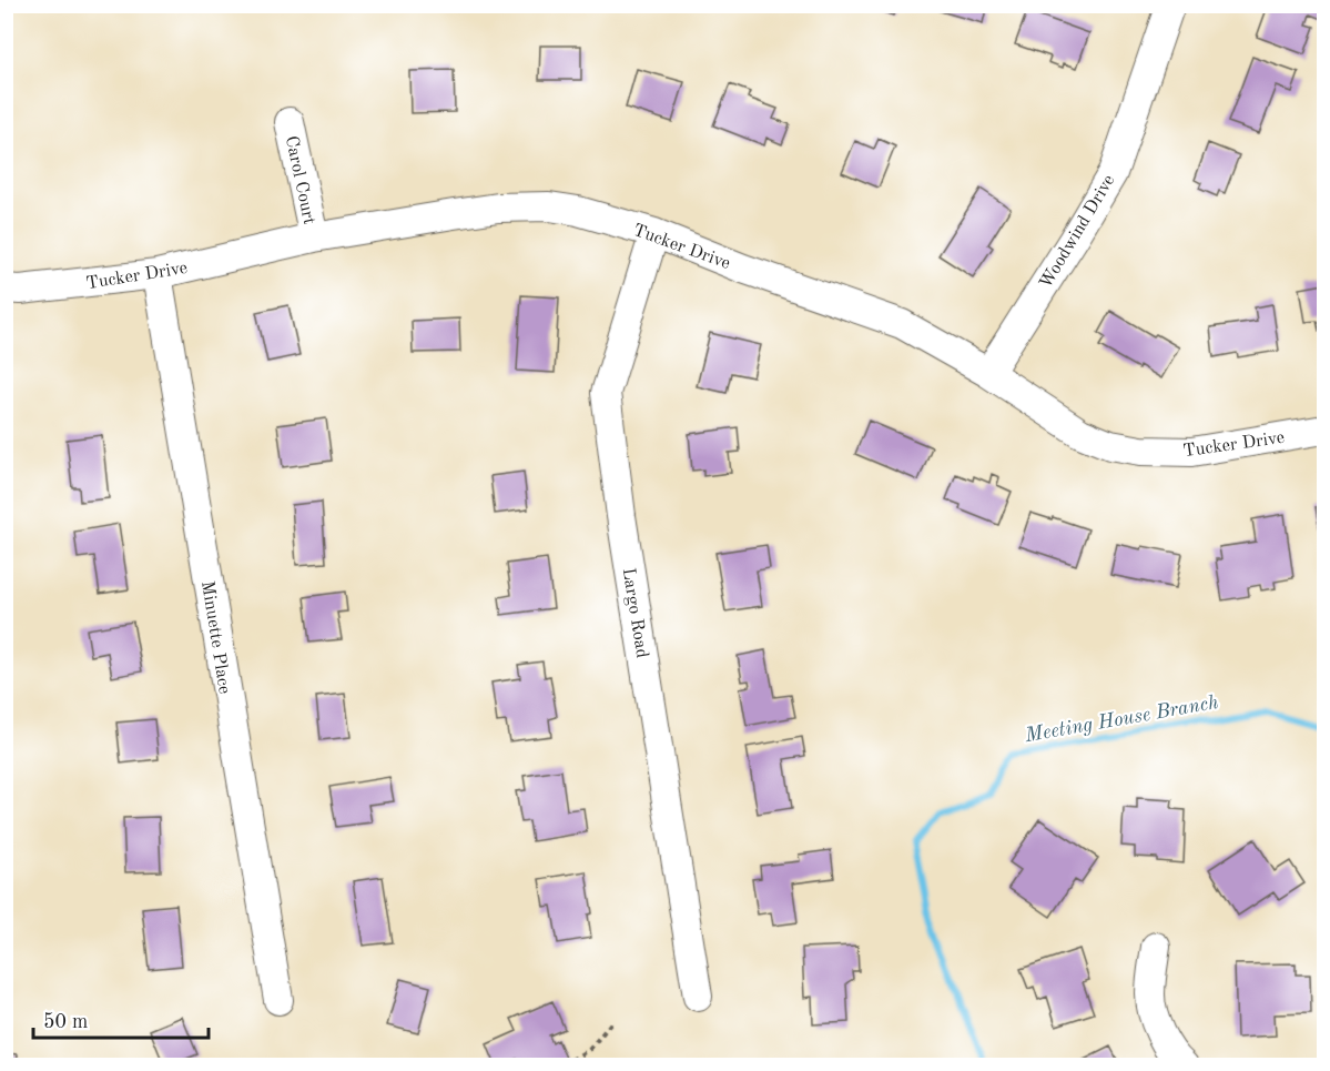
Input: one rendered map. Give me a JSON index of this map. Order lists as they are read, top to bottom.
{
  "streets": {
    "street": [
      "Carol Court",
      "Woodwind Drive",
      "Tucker Drive",
      "Largo Road",
      "Minuette Place"
    ]
  },
  "crossings": [
    ["Carol Court", "Tucker Drive"],
    ["Woodwind Drive", "Tucker Drive"],
    ["Tucker Drive", "Largo Road"],
    ["Tucker Drive", "Minuette Place"]
  ],
  "water": ["Meeting House Branch"],
  "scale_bar": "50 m"
}
